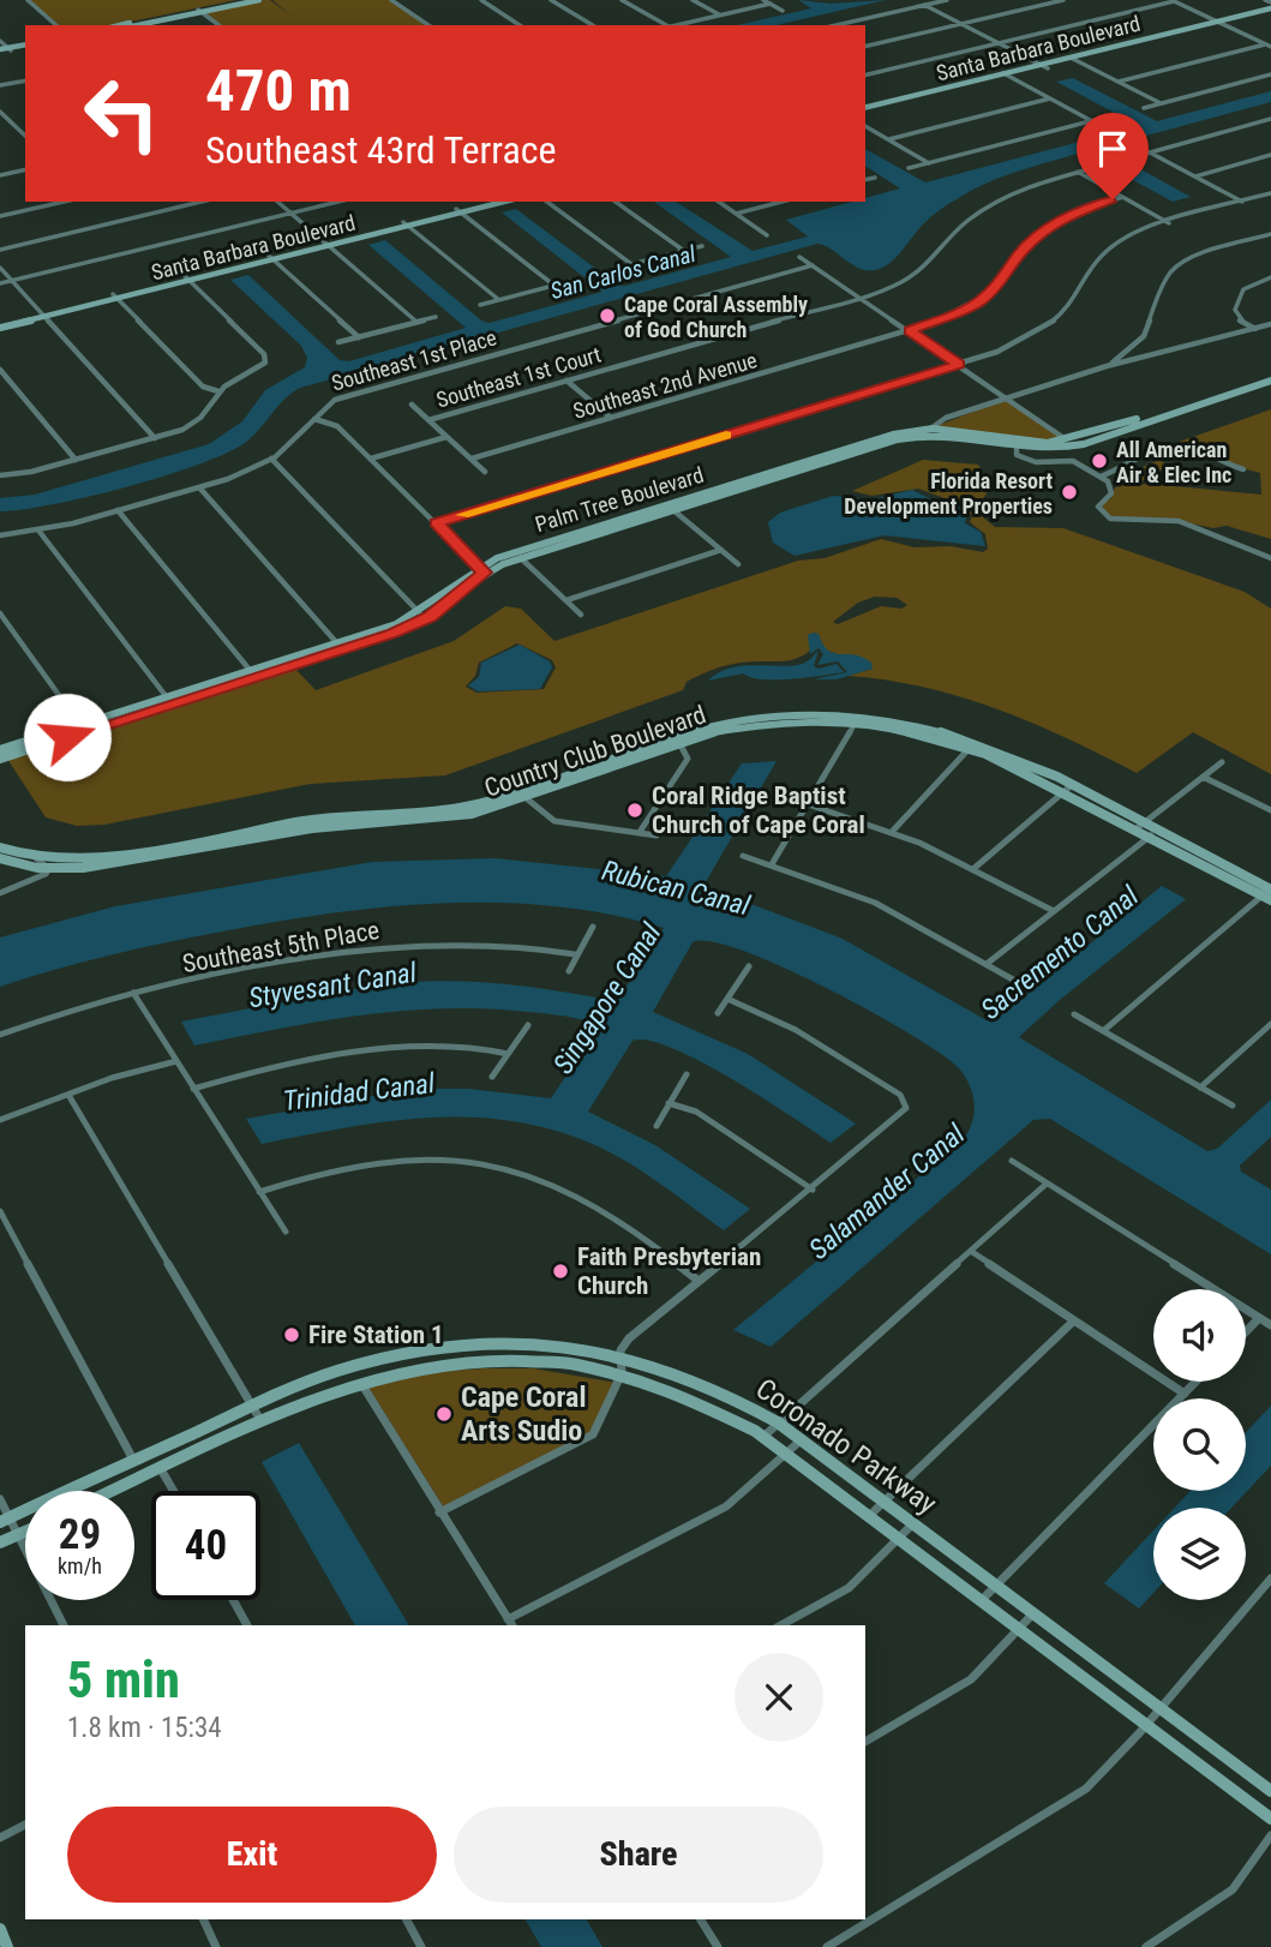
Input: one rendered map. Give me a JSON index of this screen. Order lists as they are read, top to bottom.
{
  "streets": {
    "street": [
      "Santa Barbara Boulevard",
      "Southeast 1st Place",
      "Southeast 1st Court",
      "Southeast 2nd Avenue",
      "Palm Tree Boulevard",
      "Country Club Boulevard",
      "Southeast 5th Place",
      "Coronado Parkway"
    ]
  },
  "water": [
    "San Carlos Canal",
    "Rubican Canal",
    "Sacremento Canal",
    "Styvesant Canal",
    "Singapore Canal",
    "Trinidad Canal",
    "Salamander Canal"
  ],
  "places": [
    "Cape Coral Assembly of God Church",
    "All American Air & Elec Inc",
    "Florida Resort Development Properties",
    "Coral Ridge Baptist Church of Cape Coral",
    "Faith Presbyterian Church",
    "Fire Station 1",
    "Cape Coral Arts Sudio"
  ],
  "page": {
    "turn": ["470 m", "Southeast 43rd Terrace"],
    "speed": "29 km/h",
    "limit": "40",
    "heading": ["5 min", "1.8 km · 15:34"],
    "buttons": ["Exit", "Share"]
  }
}
